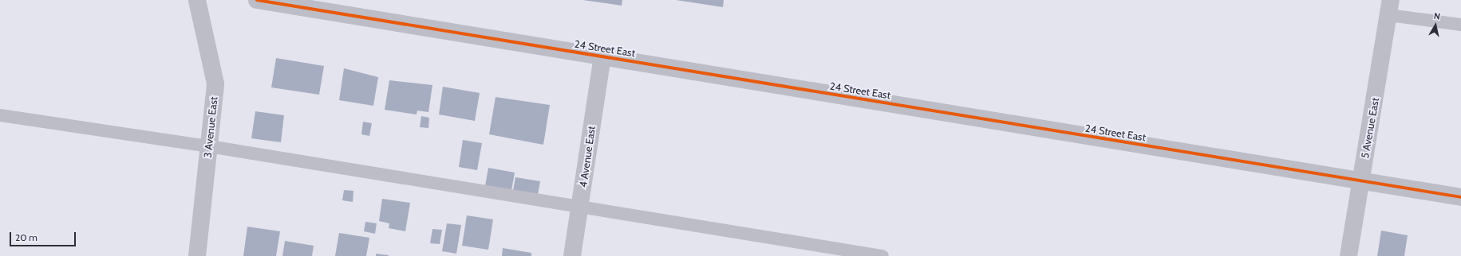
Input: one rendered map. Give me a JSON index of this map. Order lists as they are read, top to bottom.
{
  "streets": {
    "street": [
      "24 Street East",
      "3 Avenue East",
      "5 Avenue East",
      "4 Avenue East"
    ]
  },
  "crossings": [
    ["24 Street East", "5 Avenue East"],
    ["24 Street East", "4 Avenue East"]
  ],
  "scale_bar": "20 m",
  "north": "top"
}
